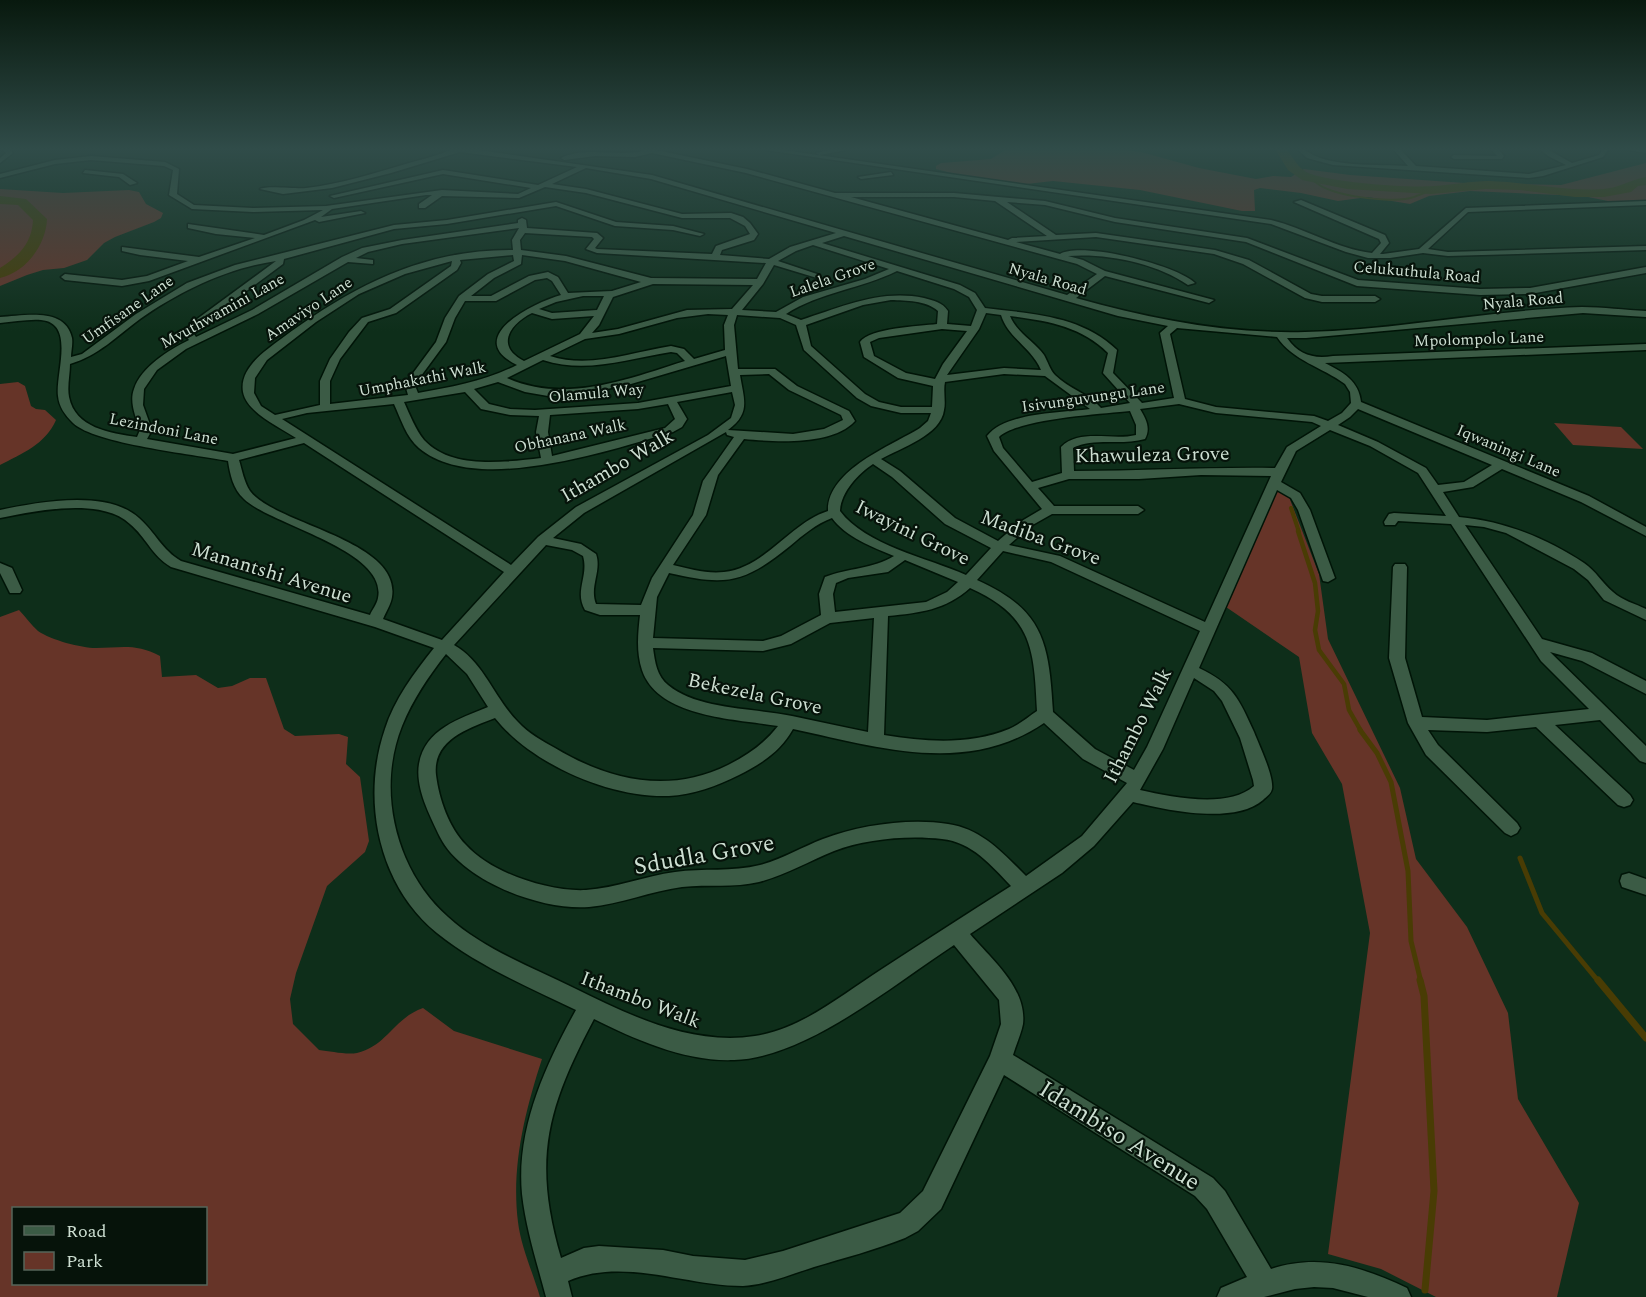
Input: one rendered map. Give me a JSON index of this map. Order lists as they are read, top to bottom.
{
  "streets": {
    "street": [
      "Celukuthula Road",
      "Lalela Grove",
      "Nyala Road",
      "Amaviyo Lane",
      "Umfisane Lane",
      "Mvuthwamini Lane",
      "Mpolompolo Lane",
      "Umphakathi Walk",
      "Olamula Way",
      "Isivunguvungu Lane",
      "Lezindoni Lane",
      "Obhanana Walk",
      "Iqwaningi Lane",
      "Khawuleza Grove",
      "Ithambo Walk",
      "Iwayini Grove",
      "Madiba Grove",
      "Manantshi Avenue",
      "Bekezela Grove",
      "Sdudla Grove",
      "Idambiso Avenue"
    ]
  },
  "crossings": [
    ["Amaviyo Lane", "Umphakathi Walk"],
    ["Amaviyo Lane", "Lezindoni Lane"],
    ["Amaviyo Lane", "Ithambo Walk"],
    ["Umfisane Lane", "Lezindoni Lane"],
    ["Mvuthwamini Lane", "Lezindoni Lane"],
    ["Umphakathi Walk", "Olamula Way"],
    ["Umphakathi Walk", "Obhanana Walk"],
    ["Olamula Way", "Obhanana Walk"],
    ["Olamula Way", "Ithambo Walk"],
    ["Isivunguvungu Lane", "Khawuleza Grove"],
    ["Isivunguvungu Lane", "Ithambo Walk"],
    ["Iqwaningi Lane", "Ithambo Walk"],
    ["Khawuleza Grove", "Ithambo Walk"],
    ["Ithambo Walk", "Madiba Grove"],
    ["Ithambo Walk", "Manantshi Avenue"],
    ["Ithambo Walk", "Sdudla Grove"],
    ["Iwayini Grove", "Madiba Grove"],
    ["Iwayini Grove", "Bekezela Grove"]
  ],
  "legend": ["Road", "Park"]
}
